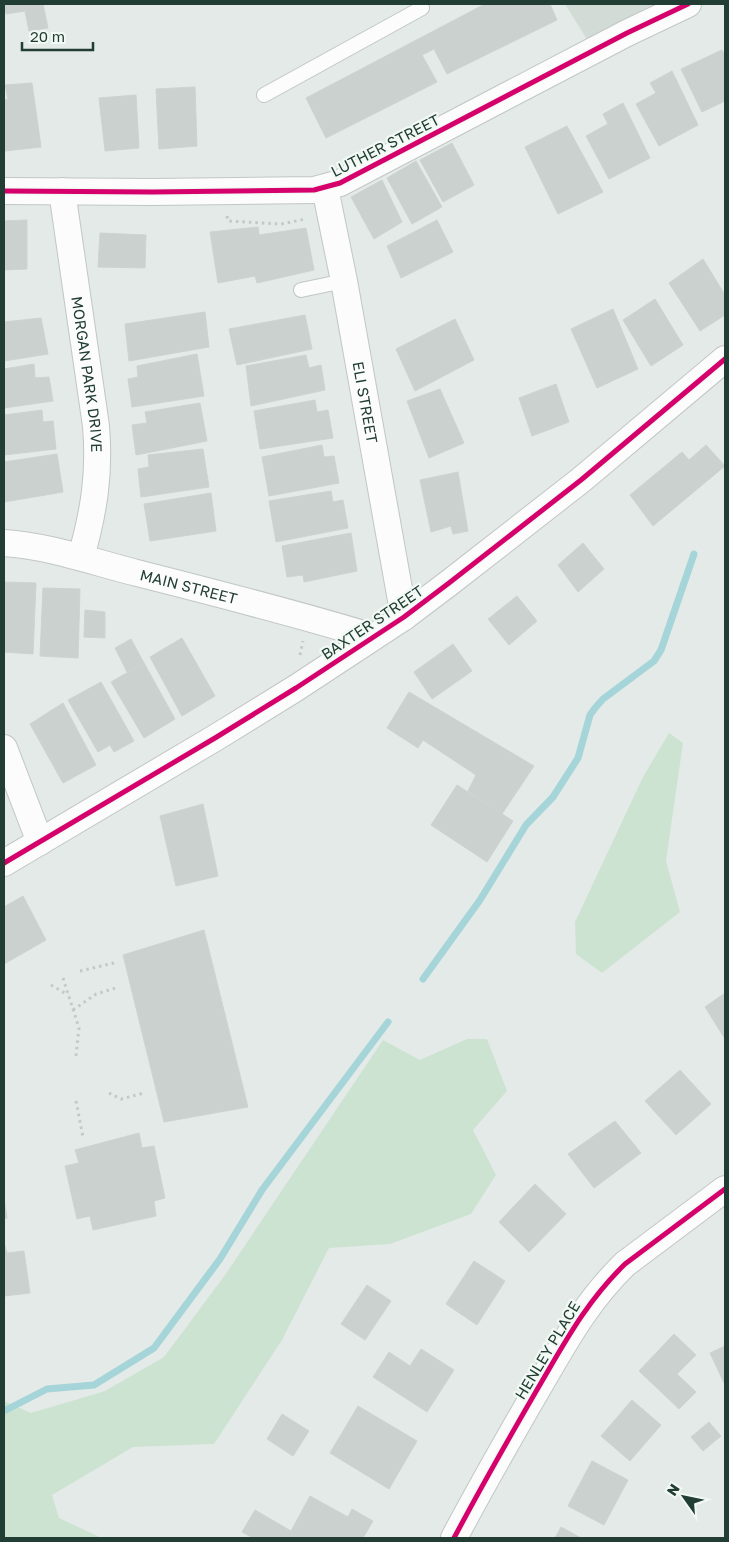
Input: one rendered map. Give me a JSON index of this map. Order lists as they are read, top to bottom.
{
  "streets": {
    "street": [
      "LUTHER STREET",
      "MORGAN PARK DRIVE",
      "ELI STREET",
      "MAIN STREET",
      "BAXTER STREET",
      "HENLEY PLACE"
    ]
  },
  "crossings": [
    ["LUTHER STREET", "MORGAN PARK DRIVE"],
    ["LUTHER STREET", "ELI STREET"],
    ["MORGAN PARK DRIVE", "MAIN STREET"],
    ["ELI STREET", "BAXTER STREET"],
    ["MAIN STREET", "BAXTER STREET"]
  ],
  "scale_bar": "20 m",
  "north": "top left"
}
